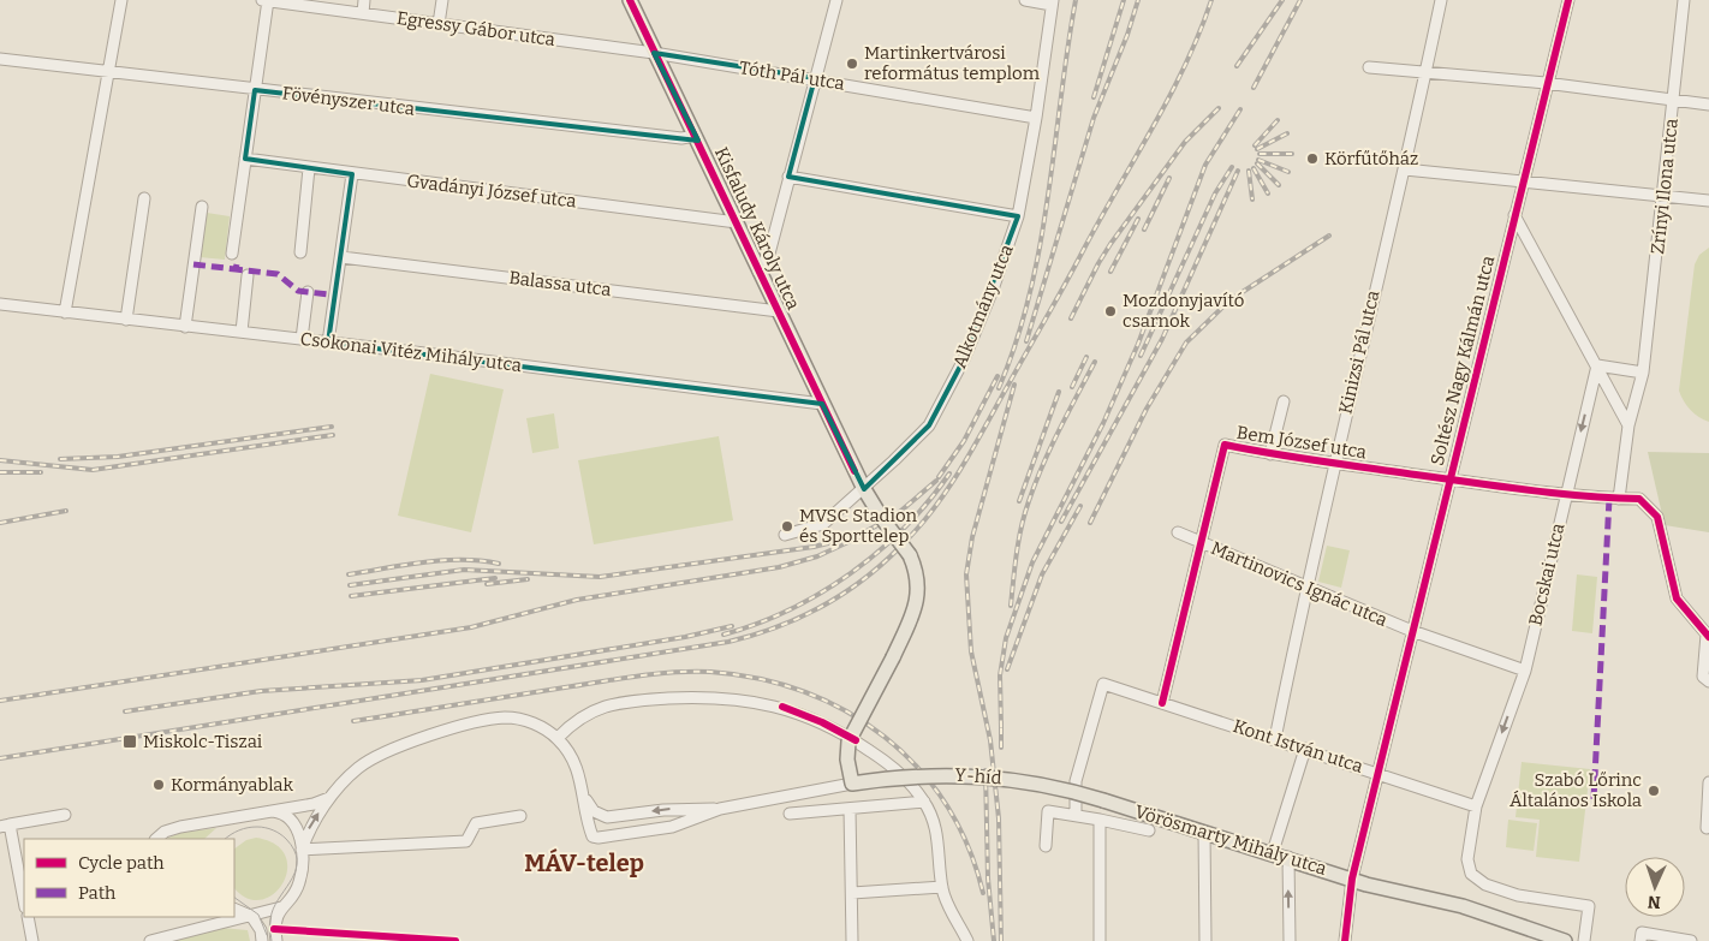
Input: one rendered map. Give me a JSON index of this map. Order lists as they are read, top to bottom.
{
  "streets": {
    "main road": ["Kisfaludy Károly utca", "Y-híd", "Vörösmarty Mihály utca"],
    "street": [
      "Egressy Gábor utca",
      "Tóth Pál utca",
      "Fövényszer utca",
      "Zrínyi Ilona utca",
      "Gvadányi József utca",
      "Balassa utca",
      "Alkotmány utca",
      "Csokonai Vitéz Mihály utca",
      "Kinizsi Pál utca",
      "Soltész Nagy Kálmán utca",
      "Bem József utca",
      "Bocskai utca",
      "Martinovics Ignác utca",
      "Kont István utca"
    ]
  },
  "crossings": [
    ["Egressy Gábor utca", "Tóth Pál utca"],
    ["Egressy Gábor utca", "Kisfaludy Károly utca"],
    ["Tóth Pál utca", "Kisfaludy Károly utca"],
    ["Tóth Pál utca", "Alkotmány utca"],
    ["Fövényszer utca", "Kisfaludy Károly utca"],
    ["Zrínyi Ilona utca", "Bem József utca"],
    ["Gvadányi József utca", "Kisfaludy Károly utca"],
    ["Kisfaludy Károly utca", "Balassa utca"],
    ["Kisfaludy Károly utca", "Alkotmány utca"],
    ["Kisfaludy Károly utca", "Csokonai Vitéz Mihály utca"],
    ["Kisfaludy Károly utca", "Y-híd"],
    ["Kinizsi Pál utca", "Bem József utca"],
    ["Kinizsi Pál utca", "Martinovics Ignác utca"],
    ["Kinizsi Pál utca", "Kont István utca"],
    ["Soltész Nagy Kálmán utca", "Bem József utca"],
    ["Soltész Nagy Kálmán utca", "Martinovics Ignác utca"],
    ["Soltész Nagy Kálmán utca", "Kont István utca"],
    ["Soltész Nagy Kálmán utca", "Vörösmarty Mihály utca"],
    ["Bem József utca", "Bocskai utca"],
    ["Bem József utca", "Martinovics Ignác utca"],
    ["Bem József utca", "Kont István utca"],
    ["Bocskai utca", "Martinovics Ignác utca"],
    ["Bocskai utca", "Kont István utca"],
    ["Y-híd", "Vörösmarty Mihály utca"]
  ],
  "one_way": ["Bocskai utca"],
  "districts": ["MÁV-telep"],
  "places": {
    "other": [
      "Martinkertvárosi református templom",
      "Körfűtőház",
      "Mozdonyjavító csarnok",
      "MVSC Stadion és Sporttelep",
      "Kormányablak",
      "Szabó Lőrinc Általános Iskola"
    ],
    "transit": ["Miskolc-Tiszai"]
  },
  "legend": ["Cycle path", "Path"],
  "north": "bottom"
}
